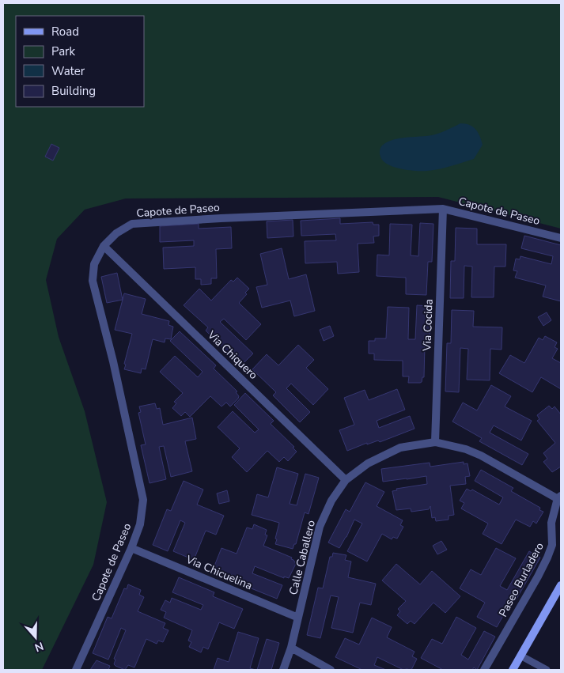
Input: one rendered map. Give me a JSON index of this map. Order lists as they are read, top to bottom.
{
  "streets": {
    "street": [
      "Capote de Paseo",
      "Via Cocida",
      "Via Chiquero",
      "Calle Caballero",
      "Via Chicuelina",
      "Paseo Burladero"
    ]
  },
  "crossings": [
    ["Capote de Paseo", "Via Cocida"],
    ["Capote de Paseo", "Via Chiquero"],
    ["Capote de Paseo", "Via Chicuelina"],
    ["Via Cocida", "Calle Caballero"],
    ["Via Chiquero", "Calle Caballero"],
    ["Calle Caballero", "Via Chicuelina"],
    ["Calle Caballero", "Paseo Burladero"]
  ],
  "legend": [
    "Road",
    "Park",
    "Water",
    "Building"
  ],
  "north": "bottom"
}
